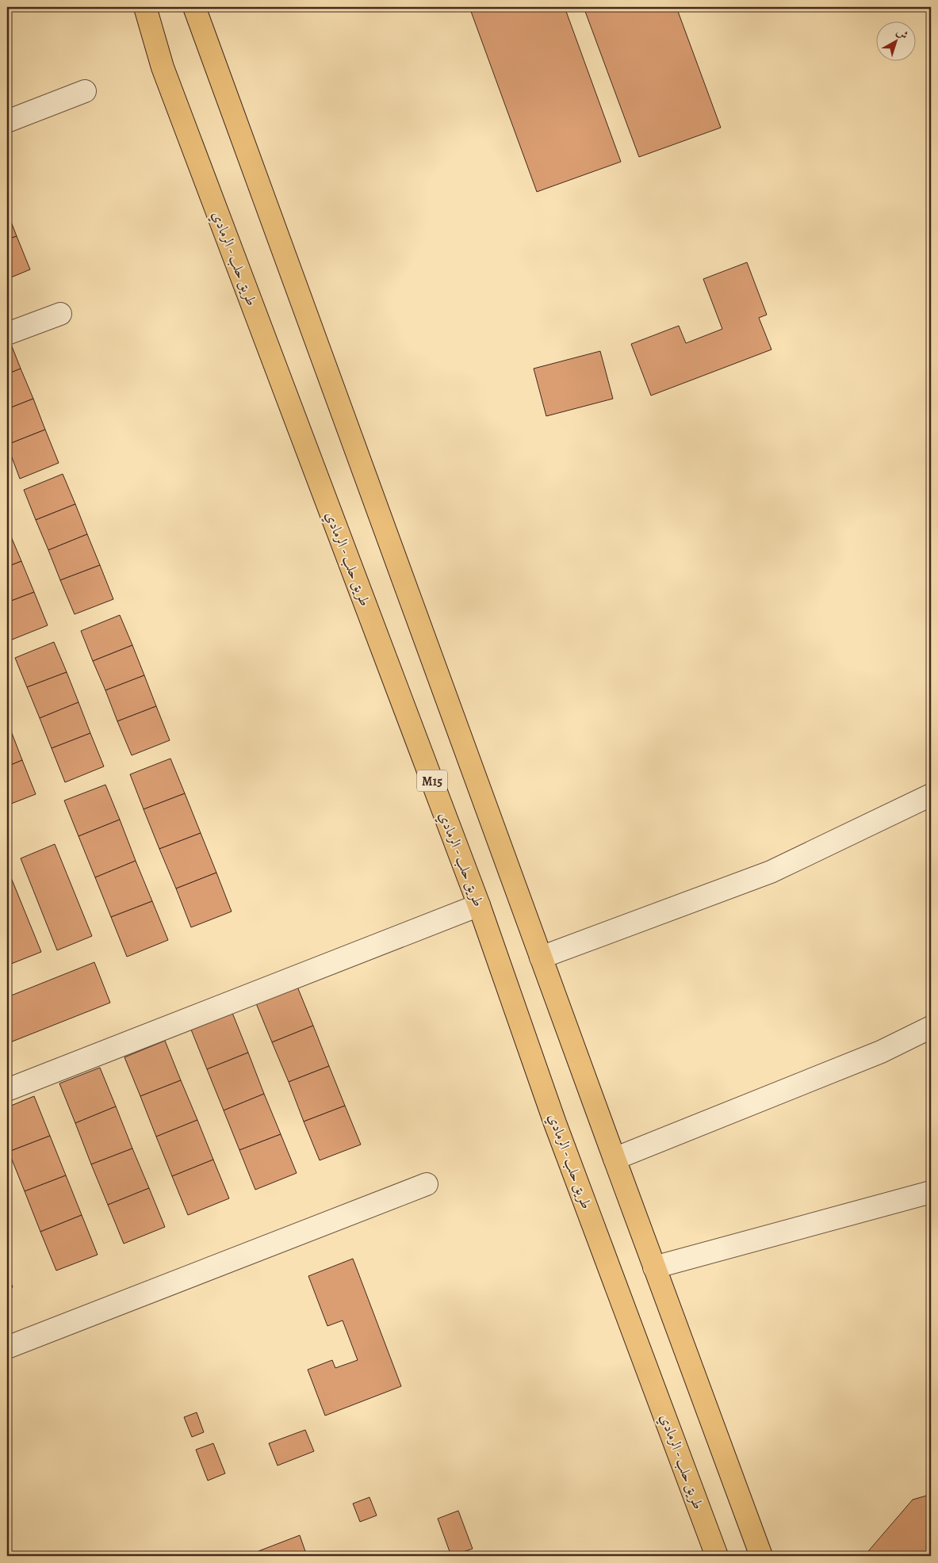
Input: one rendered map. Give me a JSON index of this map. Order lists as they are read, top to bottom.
{
  "streets": {
    "highway": ["طريق حلب - الرمادي", "M15"]
  },
  "north": "top right"
}
